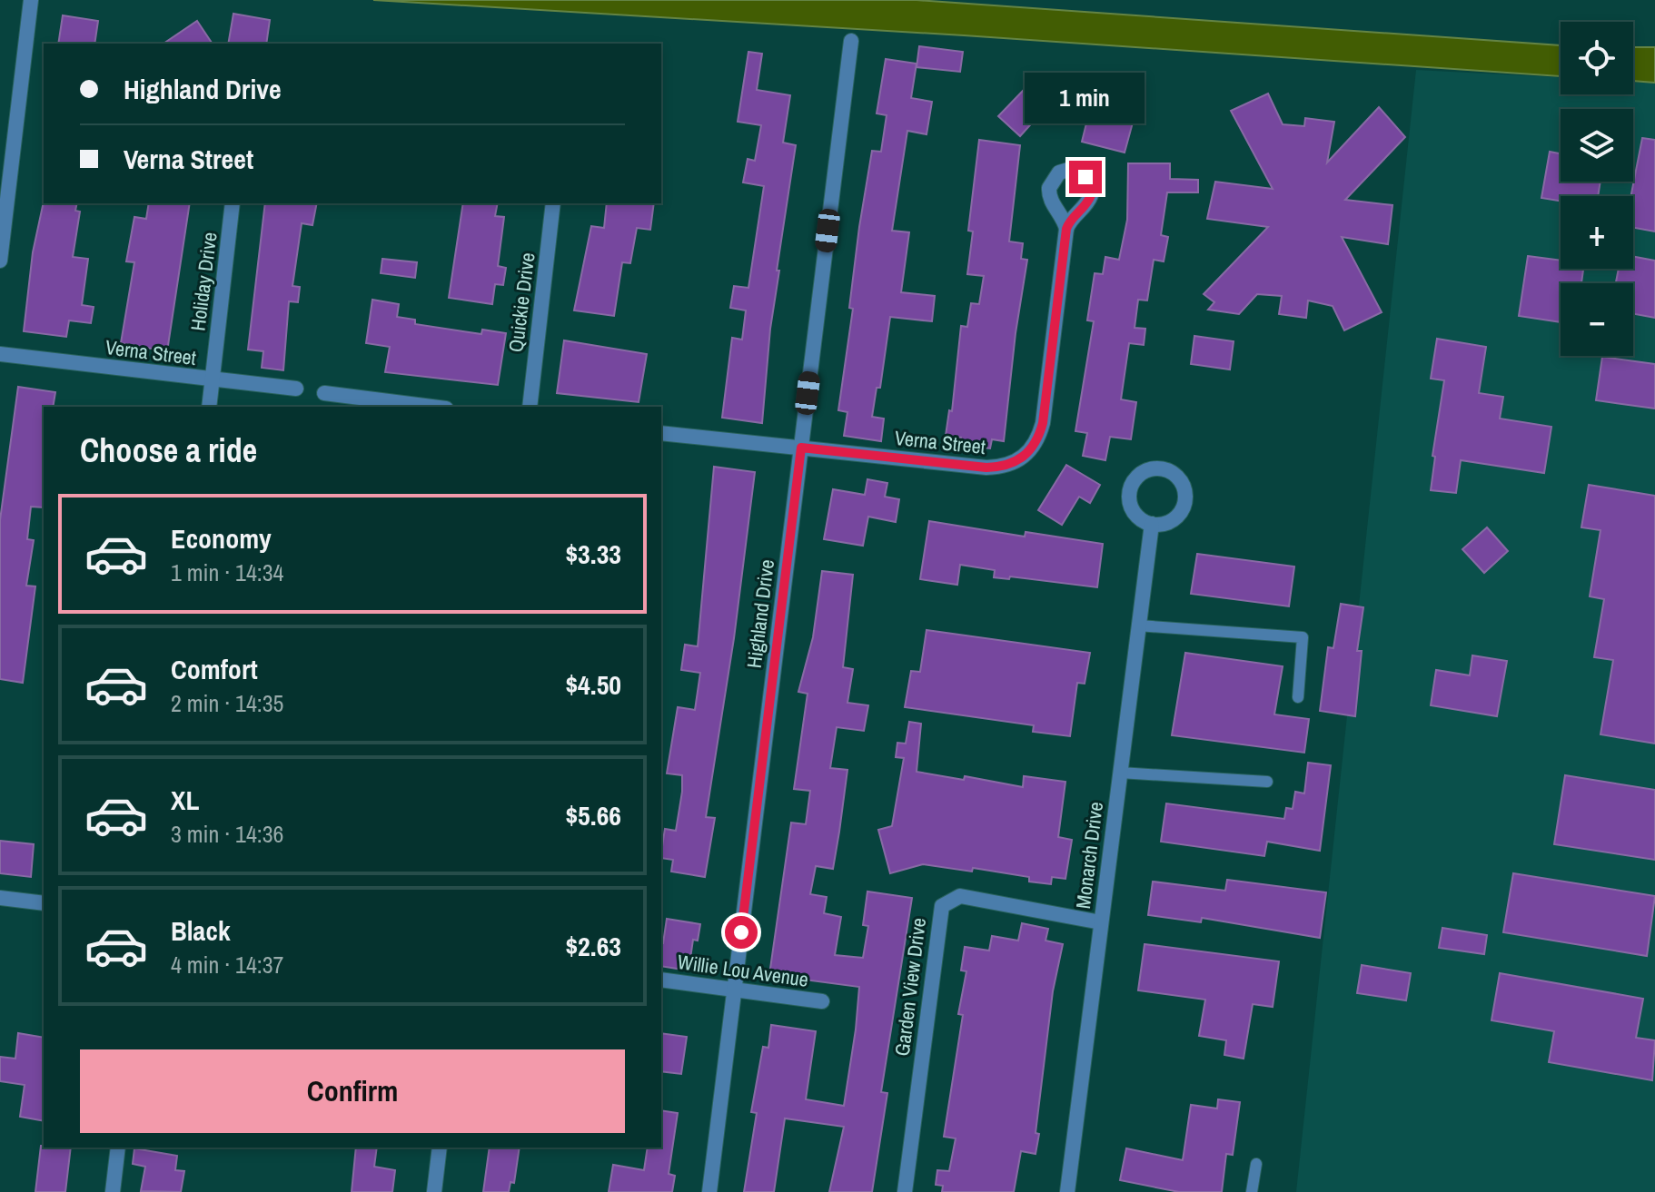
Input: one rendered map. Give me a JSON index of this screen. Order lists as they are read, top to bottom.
{
  "streets": {
    "street": [
      "Holiday Drive",
      "Quickie Drive",
      "Verna Street",
      "Highland Drive",
      "Monarch Drive",
      "Willie Lou Avenue",
      "Garden View Drive"
    ]
  },
  "crossings": [
    ["Holiday Drive", "Verna Street"],
    ["Verna Street", "Highland Drive"],
    ["Highland Drive", "Willie Lou Avenue"],
    ["Monarch Drive", "Garden View Drive"]
  ],
  "page": {
    "map_buttons": ["+", "−"],
    "banner": ["Highland Drive", "Verna Street"],
    "bubble": "1 min",
    "heading": "Choose a ride",
    "list": [
      {
        "name": "Economy",
        "note": "1 min · 14:34",
        "value": "$3.33"
      },
      {
        "name": "Comfort",
        "note": "2 min · 14:35",
        "value": "$4.50"
      },
      {
        "name": "XL",
        "note": "3 min · 14:36",
        "value": "$5.66"
      },
      {
        "name": "Black",
        "note": "4 min · 14:37",
        "value": "$2.63"
      }
    ],
    "buttons": "Confirm"
  }
}
